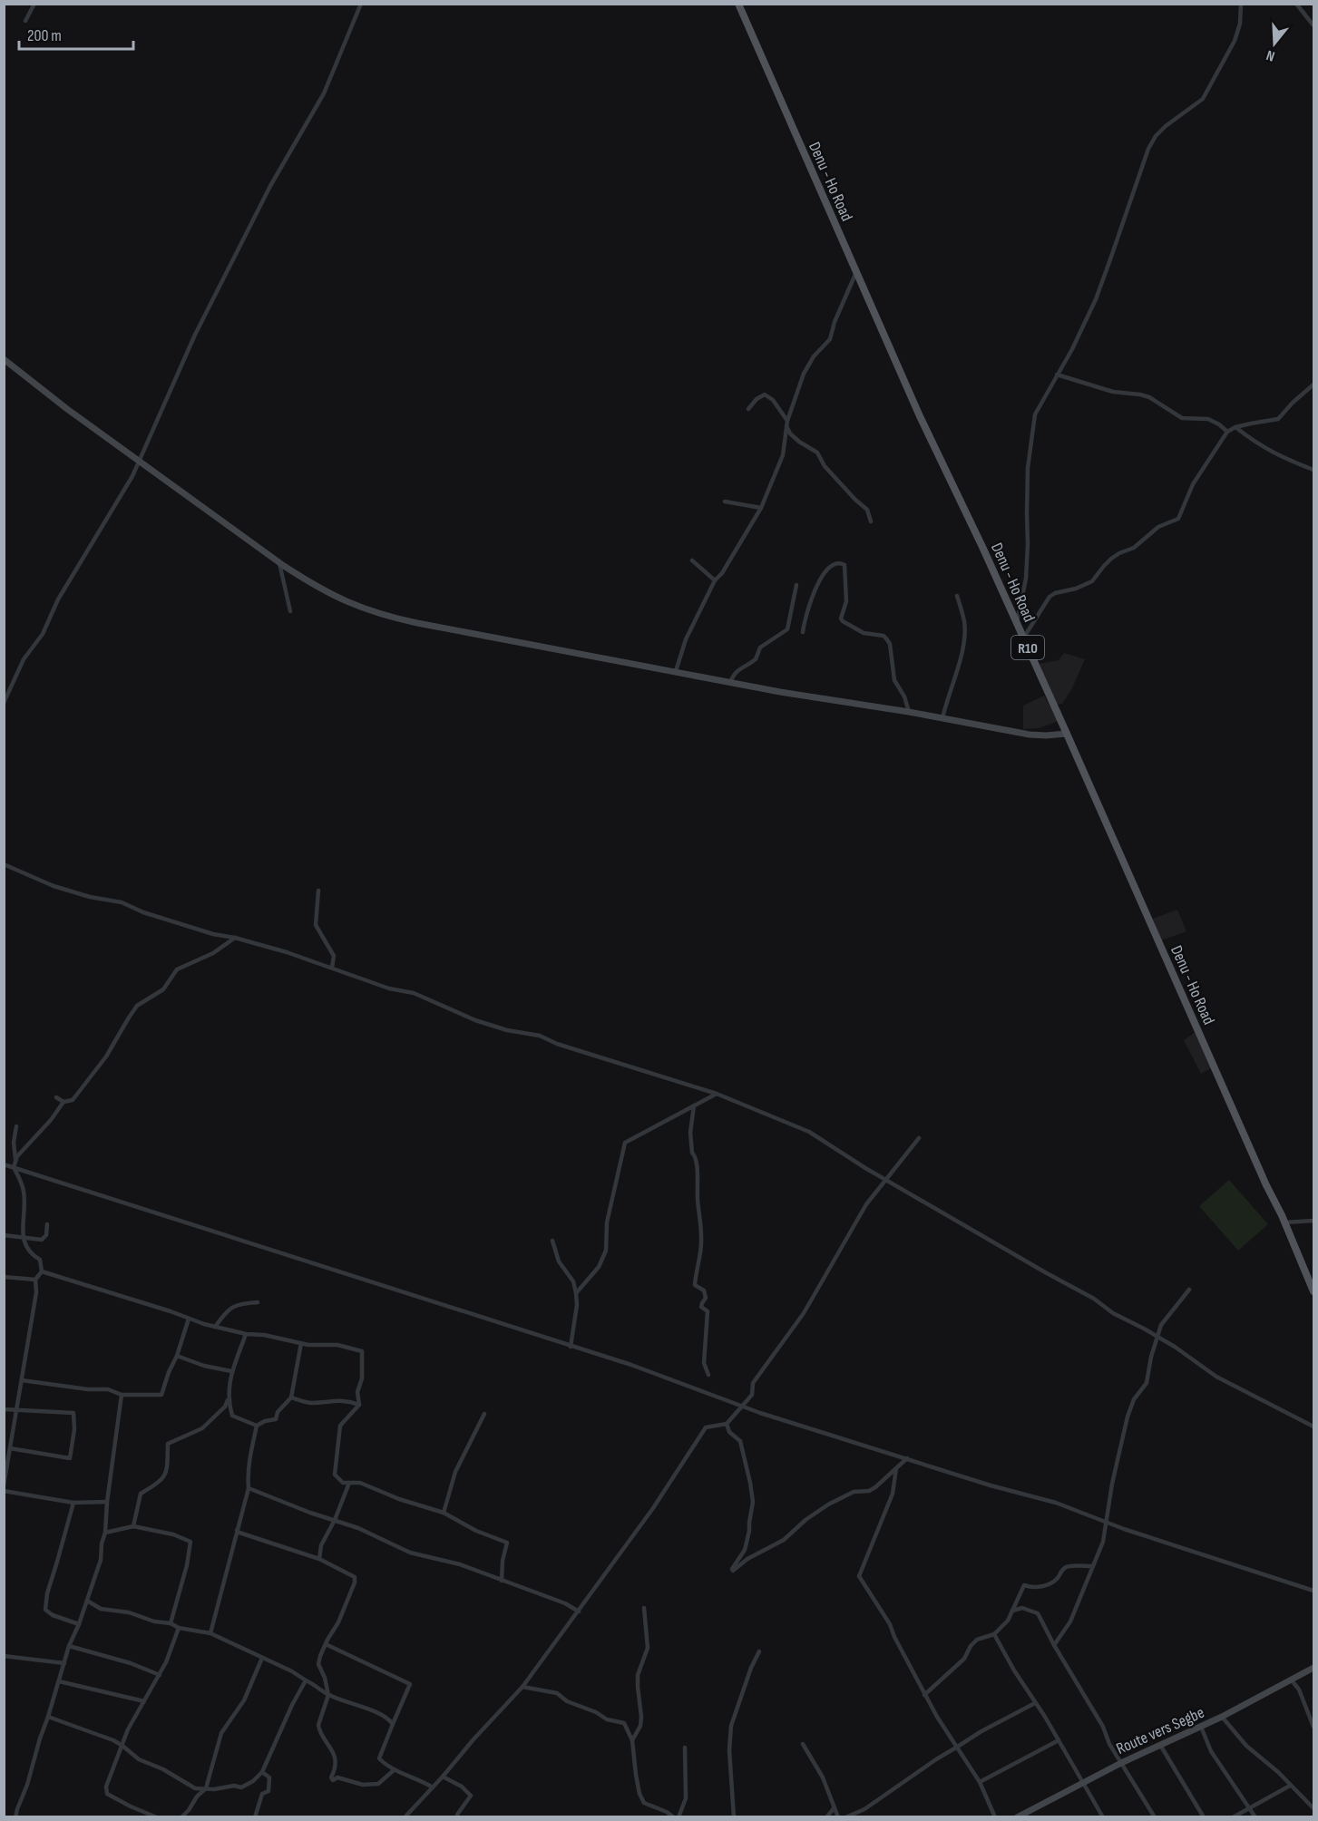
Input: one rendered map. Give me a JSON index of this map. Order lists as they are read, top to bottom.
{
  "streets": {
    "main road": ["Denu - Ho Road", "R10"],
    "street": ["Route vers Segbe"]
  },
  "scale_bar": "200 m",
  "north": "bottom"
}
